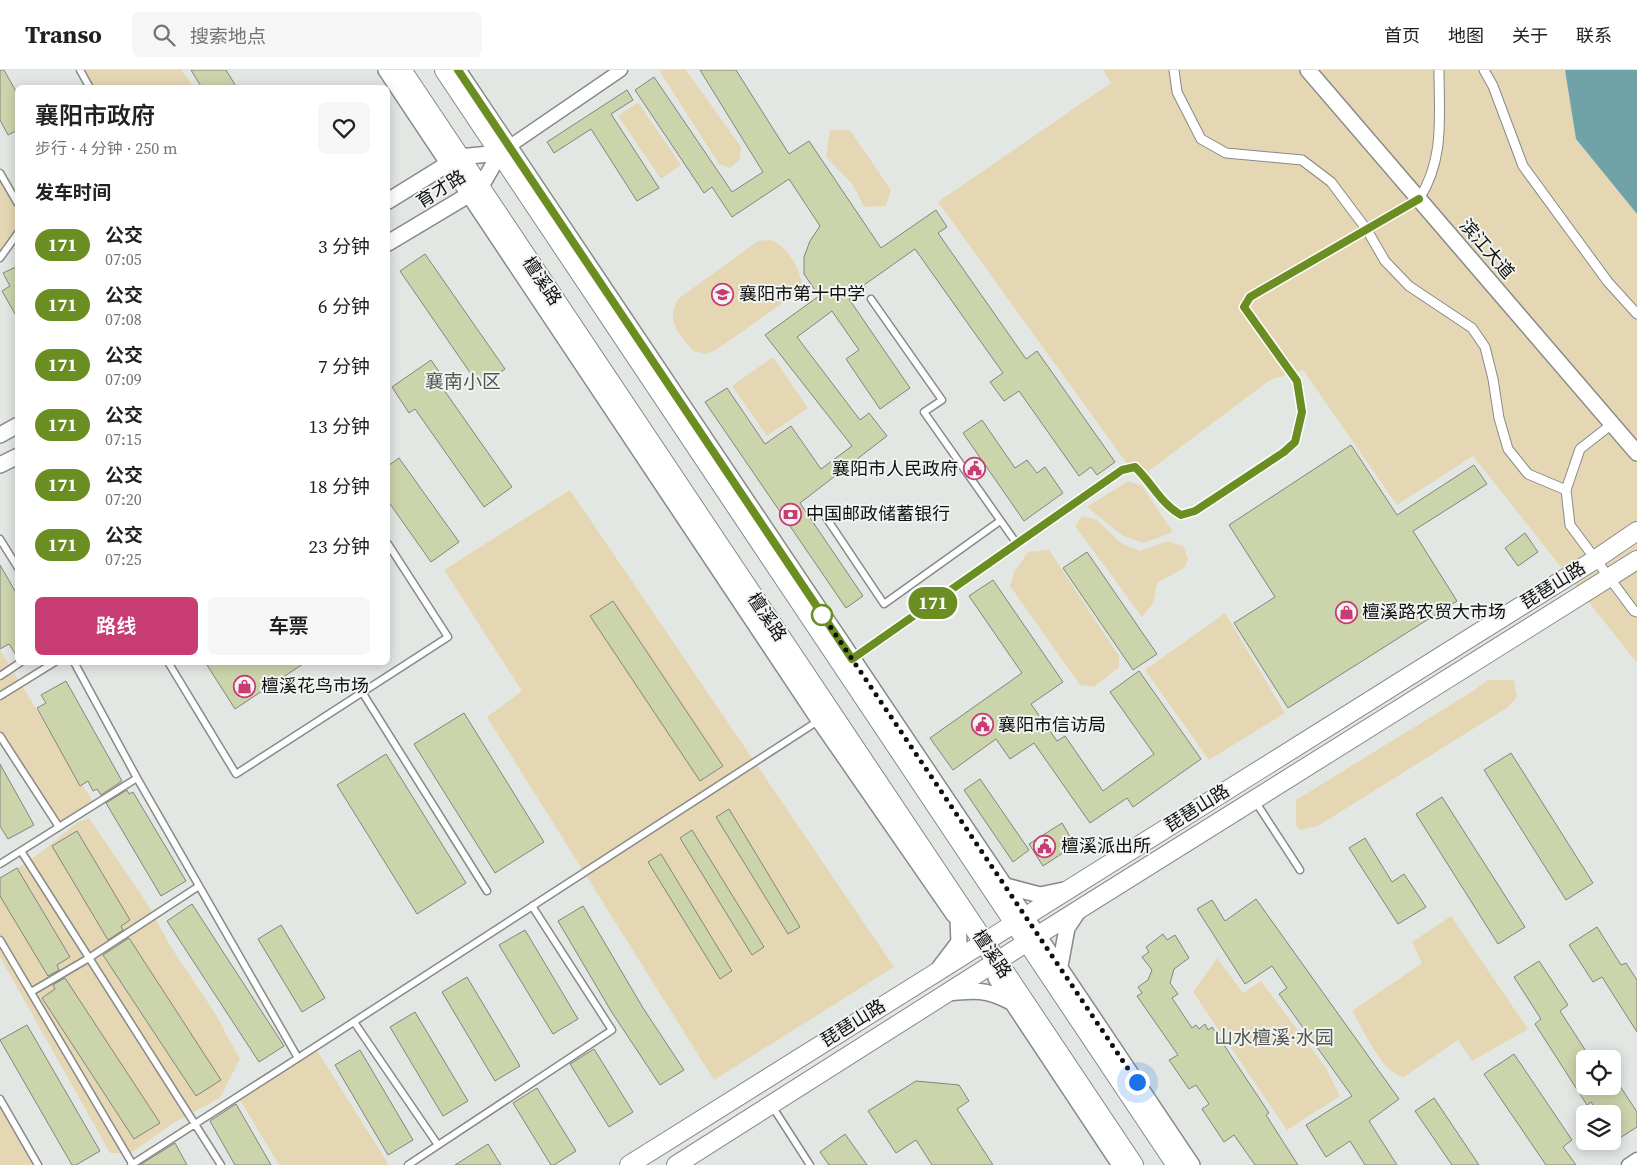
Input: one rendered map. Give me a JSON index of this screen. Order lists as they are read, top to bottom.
{
  "streets": {
    "main road": ["檀溪路", "琵琶山路"],
    "street": ["育才路", "滨江大道"]
  },
  "crossings": [
    ["育才路", "檀溪路"],
    ["檀溪路", "琵琶山路"]
  ],
  "districts": ["襄南小区", "山水檀溪·水园"],
  "places": {
    "school or university": ["襄阳市第十中学"],
    "public building": ["襄阳市人民政府", "襄阳市信访局", "檀溪派出所"],
    "bank": ["中国邮政储蓄银行"],
    "shop": ["檀溪路农贸大市场", "檀溪花鸟市场"]
  },
  "lines": ["bus line 171"],
  "page": {
    "header": "Transo",
    "search": "搜索地点",
    "nav": [
      "首页",
      "地图",
      "关于",
      "联系"
    ],
    "on_map": "171",
    "heading": [
      ["襄阳市政府", "步行 · 4 分钟 · 250 m"],
      "发车时间"
    ],
    "list": [
      {
        "mark": "171",
        "name": "公交",
        "note": "07:05",
        "value": "3 分钟"
      },
      {
        "mark": "171",
        "name": "公交",
        "note": "07:08",
        "value": "6 分钟"
      },
      {
        "mark": "171",
        "name": "公交",
        "note": "07:09",
        "value": "7 分钟"
      },
      {
        "mark": "171",
        "name": "公交",
        "note": "07:15",
        "value": "13 分钟"
      },
      {
        "mark": "171",
        "name": "公交",
        "note": "07:20",
        "value": "18 分钟"
      },
      {
        "mark": "171",
        "name": "公交",
        "note": "07:25",
        "value": "23 分钟"
      }
    ],
    "buttons": ["路线", "车票"]
  }
}
